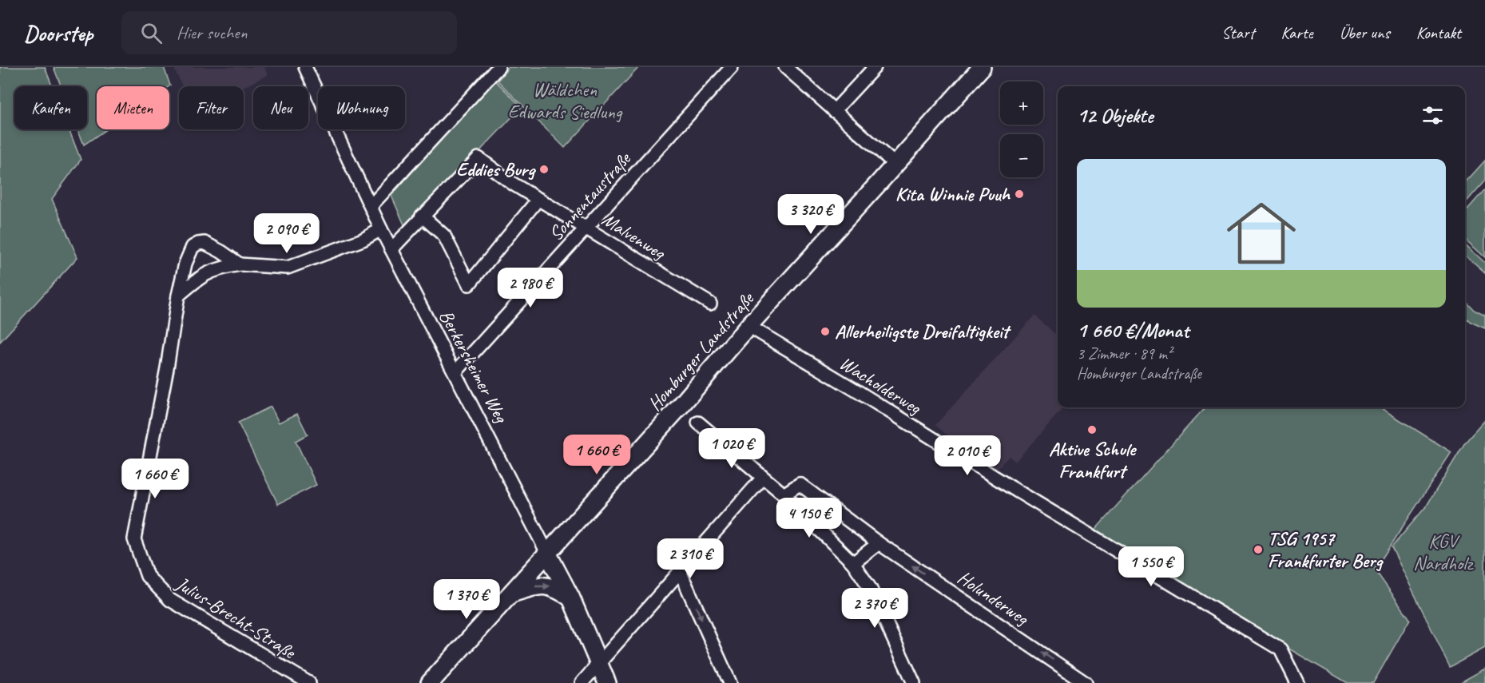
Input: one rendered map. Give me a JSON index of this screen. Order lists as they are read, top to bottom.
{
  "streets": {
    "street": [
      "Sonnentaustraße",
      "Malvenweg",
      "Homburger Landstraße",
      "Berkersheimer Weg",
      "Wacholderweg",
      "Holunderweg",
      "Julius-Brecht-Straße"
    ]
  },
  "crossings": [
    ["Sonnentaustraße", "Malvenweg"],
    ["Sonnentaustraße", "Berkersheimer Weg"],
    ["Malvenweg", "Berkersheimer Weg"],
    ["Homburger Landstraße", "Berkersheimer Weg"],
    ["Homburger Landstraße", "Wacholderweg"],
    ["Berkersheimer Weg", "Julius-Brecht-Straße"]
  ],
  "one_way": ["Holunderweg"],
  "parks": ["Wäldchen Edwards Siedlung", "KGV Nardholz"],
  "places": [
    "Eddies Burg",
    "Kita Winnie Puuh",
    "Allerheiligste Dreifaltigkeit",
    "Aktive Schule Frankfurt",
    "TSG 1957 Frankfurter Berg"
  ],
  "page": {
    "header": "Doorstep",
    "search": "Hier suchen",
    "nav": [
      "Start",
      "Karte",
      "Über uns",
      "Kontakt"
    ],
    "map_buttons": ["+", "−"],
    "chip": [
      "Kaufen",
      "Mieten",
      "Filter",
      "Neu",
      "Wohnung"
    ],
    "heading": "12 Objekte",
    "list": [
      {
        "name": "1 660 €/Monat",
        "note": "3 Zimmer · 89 m² · Homburger Landstraße"
      }
    ],
    "price": [
      "3 320 €",
      "2 090 €",
      "2 980 €",
      "1 020 €",
      "1 660 €",
      "2 010 €",
      "1 660 €",
      "4 150 €",
      "2 310 €",
      "1 550 €",
      "1 370 €",
      "2 370 €"
    ]
  }
}
